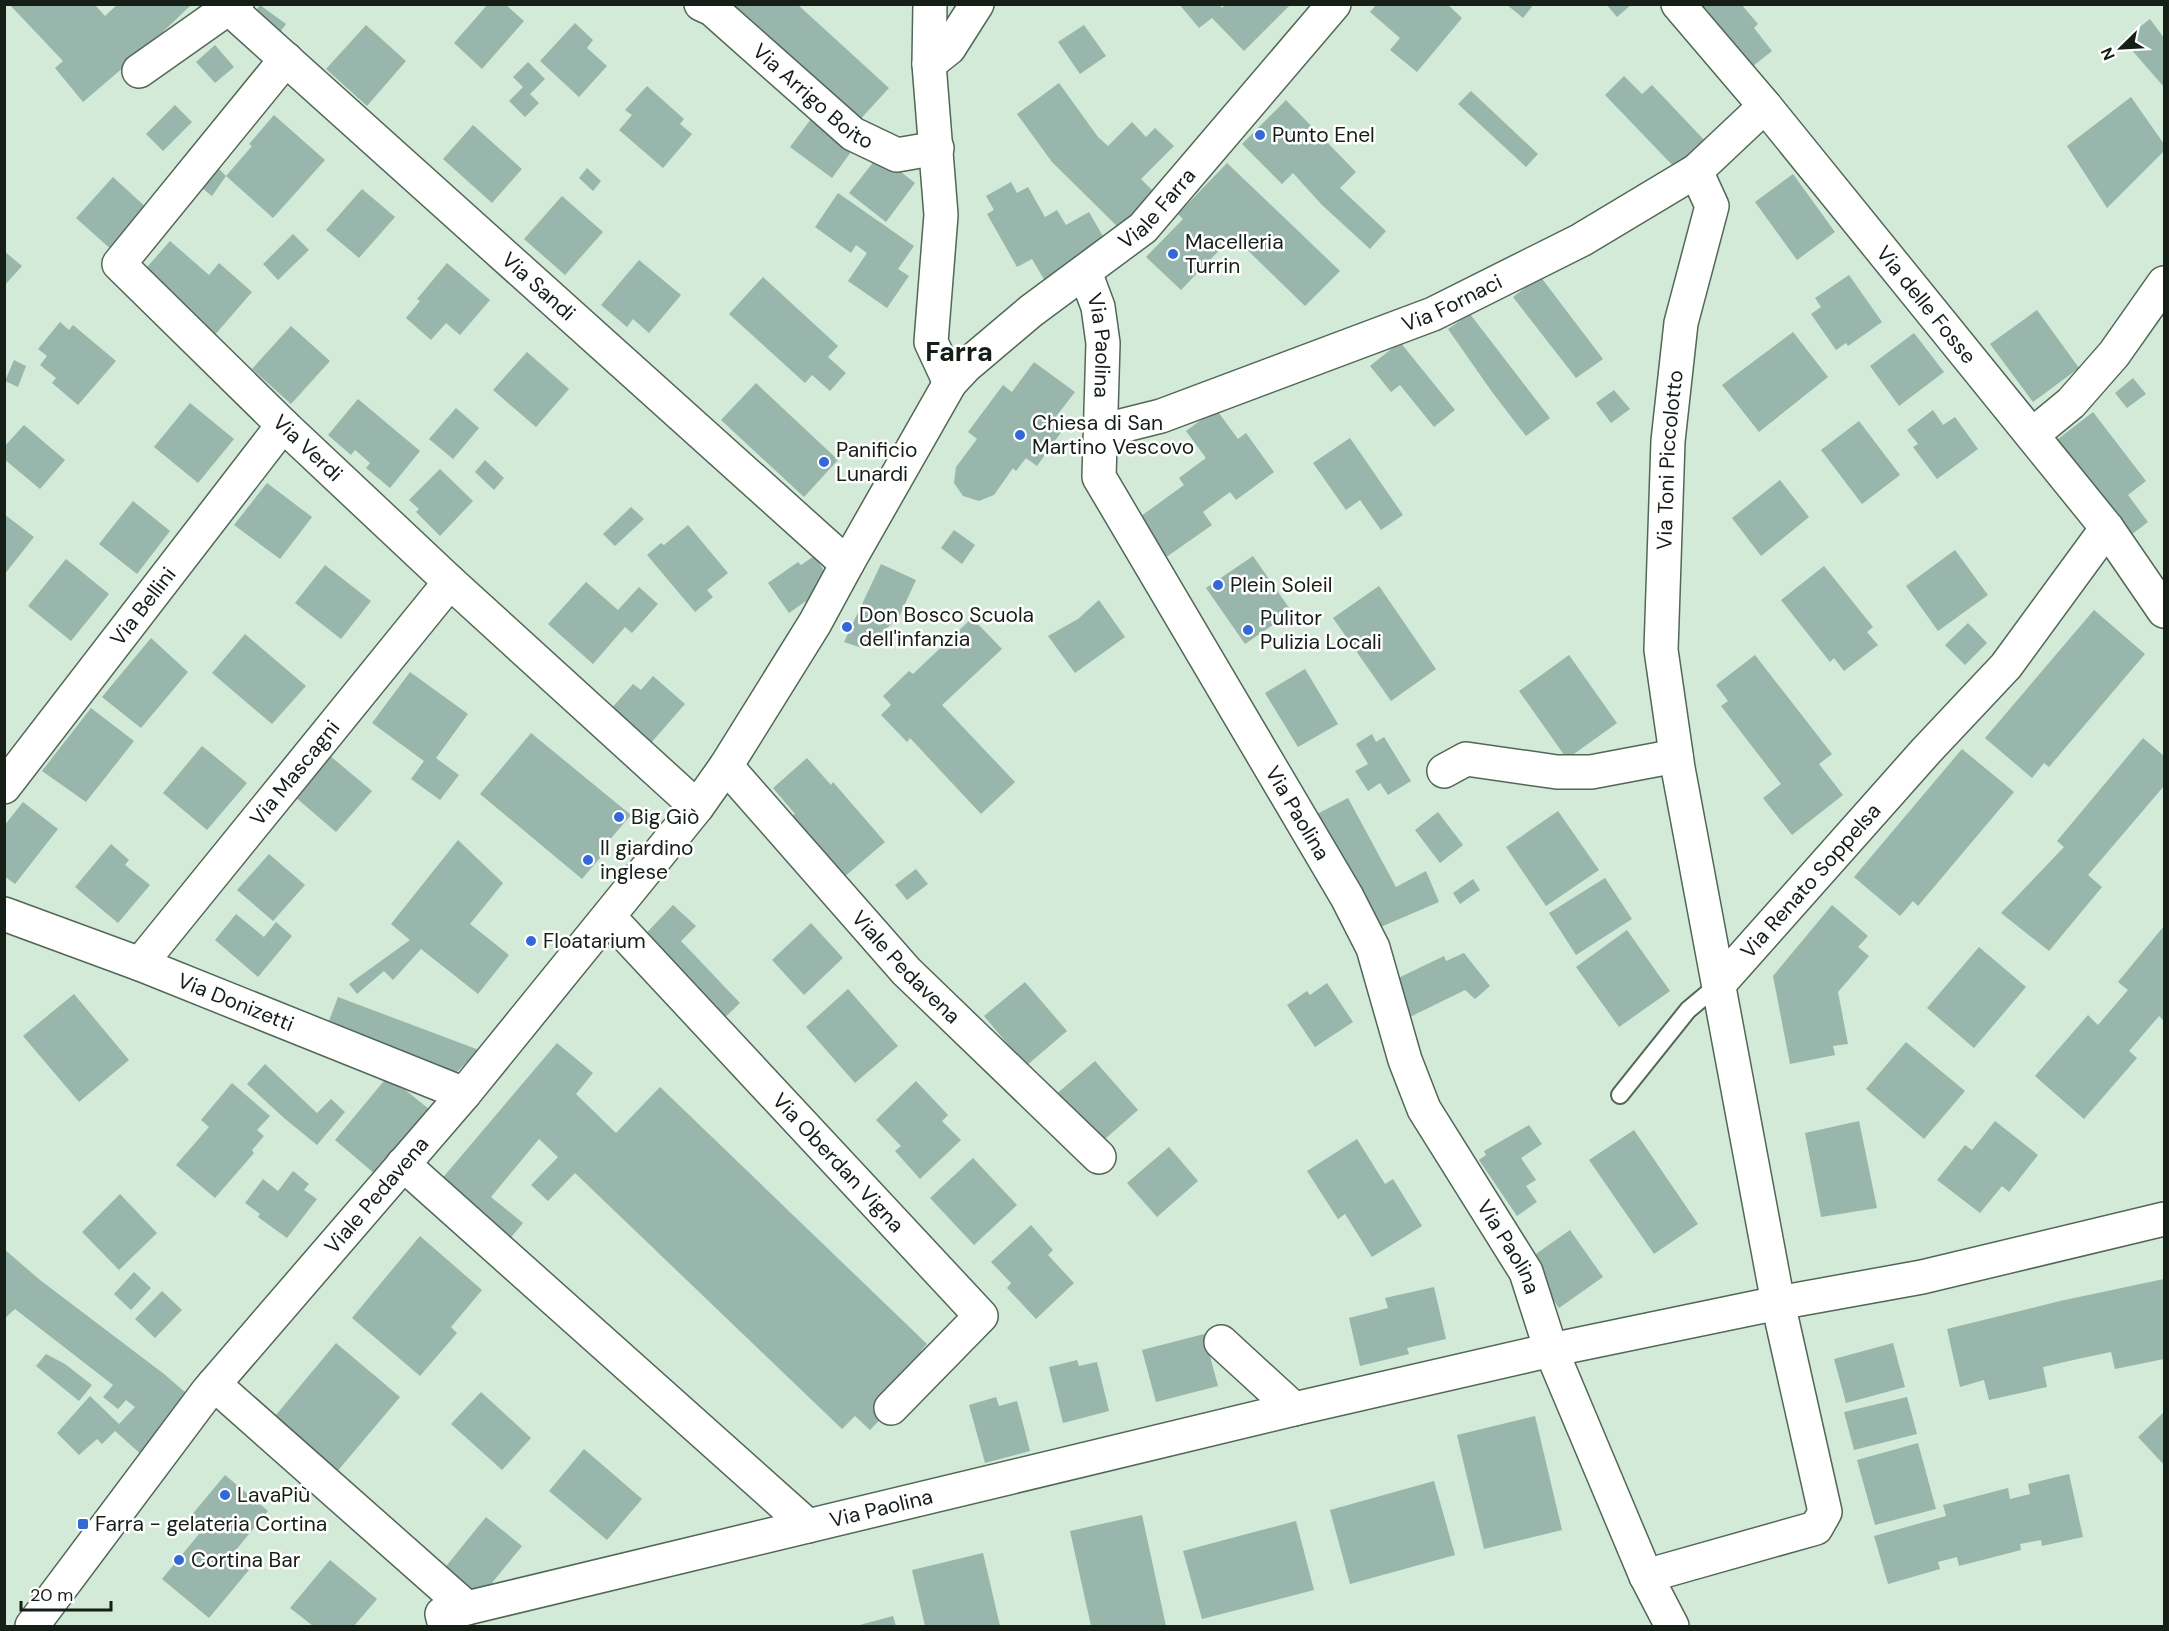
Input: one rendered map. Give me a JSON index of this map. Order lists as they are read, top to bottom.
{
  "streets": {
    "street": [
      "Via Arrigo Boito",
      "Viale Farra",
      "Via Sandi",
      "Via Fornaci",
      "Via delle Fosse",
      "Via Paolina",
      "Via Verdi",
      "Via Toni Piccolotto",
      "Via Bellini",
      "Via Mascagni",
      "Via Renato Soppelsa",
      "Viale Pedavena",
      "Via Donizetti",
      "Via Oberdan Vigna"
    ]
  },
  "crossings": [
    ["Viale Farra", "Via Paolina"],
    ["Viale Farra", "Viale Pedavena"],
    ["Via Sandi", "Via Verdi"],
    ["Via Sandi", "Viale Pedavena"],
    ["Via Fornaci", "Via delle Fosse"],
    ["Via Fornaci", "Via Paolina"],
    ["Via Fornaci", "Via Toni Piccolotto"],
    ["Via delle Fosse", "Via Renato Soppelsa"],
    ["Via Paolina", "Viale Pedavena"],
    ["Via Verdi", "Via Bellini"],
    ["Via Verdi", "Via Mascagni"],
    ["Via Verdi", "Viale Pedavena"],
    ["Via Toni Piccolotto", "Via Renato Soppelsa"],
    ["Via Mascagni", "Via Donizetti"],
    ["Viale Pedavena", "Via Donizetti"],
    ["Viale Pedavena", "Via Oberdan Vigna"]
  ],
  "districts": ["Farra"],
  "places": {
    "other": [
      "Punto Enel",
      "Macelleria Turrin",
      "Chiesa di San Martino Vescovo",
      "Panificio Lunardi",
      "Plein Soleil",
      "Don Bosco Scuola dell'infanzia",
      "Pulitor Pulizia Locali",
      "Big Giò",
      "Il giardino inglese",
      "Floatarium",
      "LavaPiù",
      "Cortina Bar"
    ],
    "transit": ["Farra - gelateria Cortina"]
  },
  "scale_bar": "20 m",
  "north": "bottom left"
}
